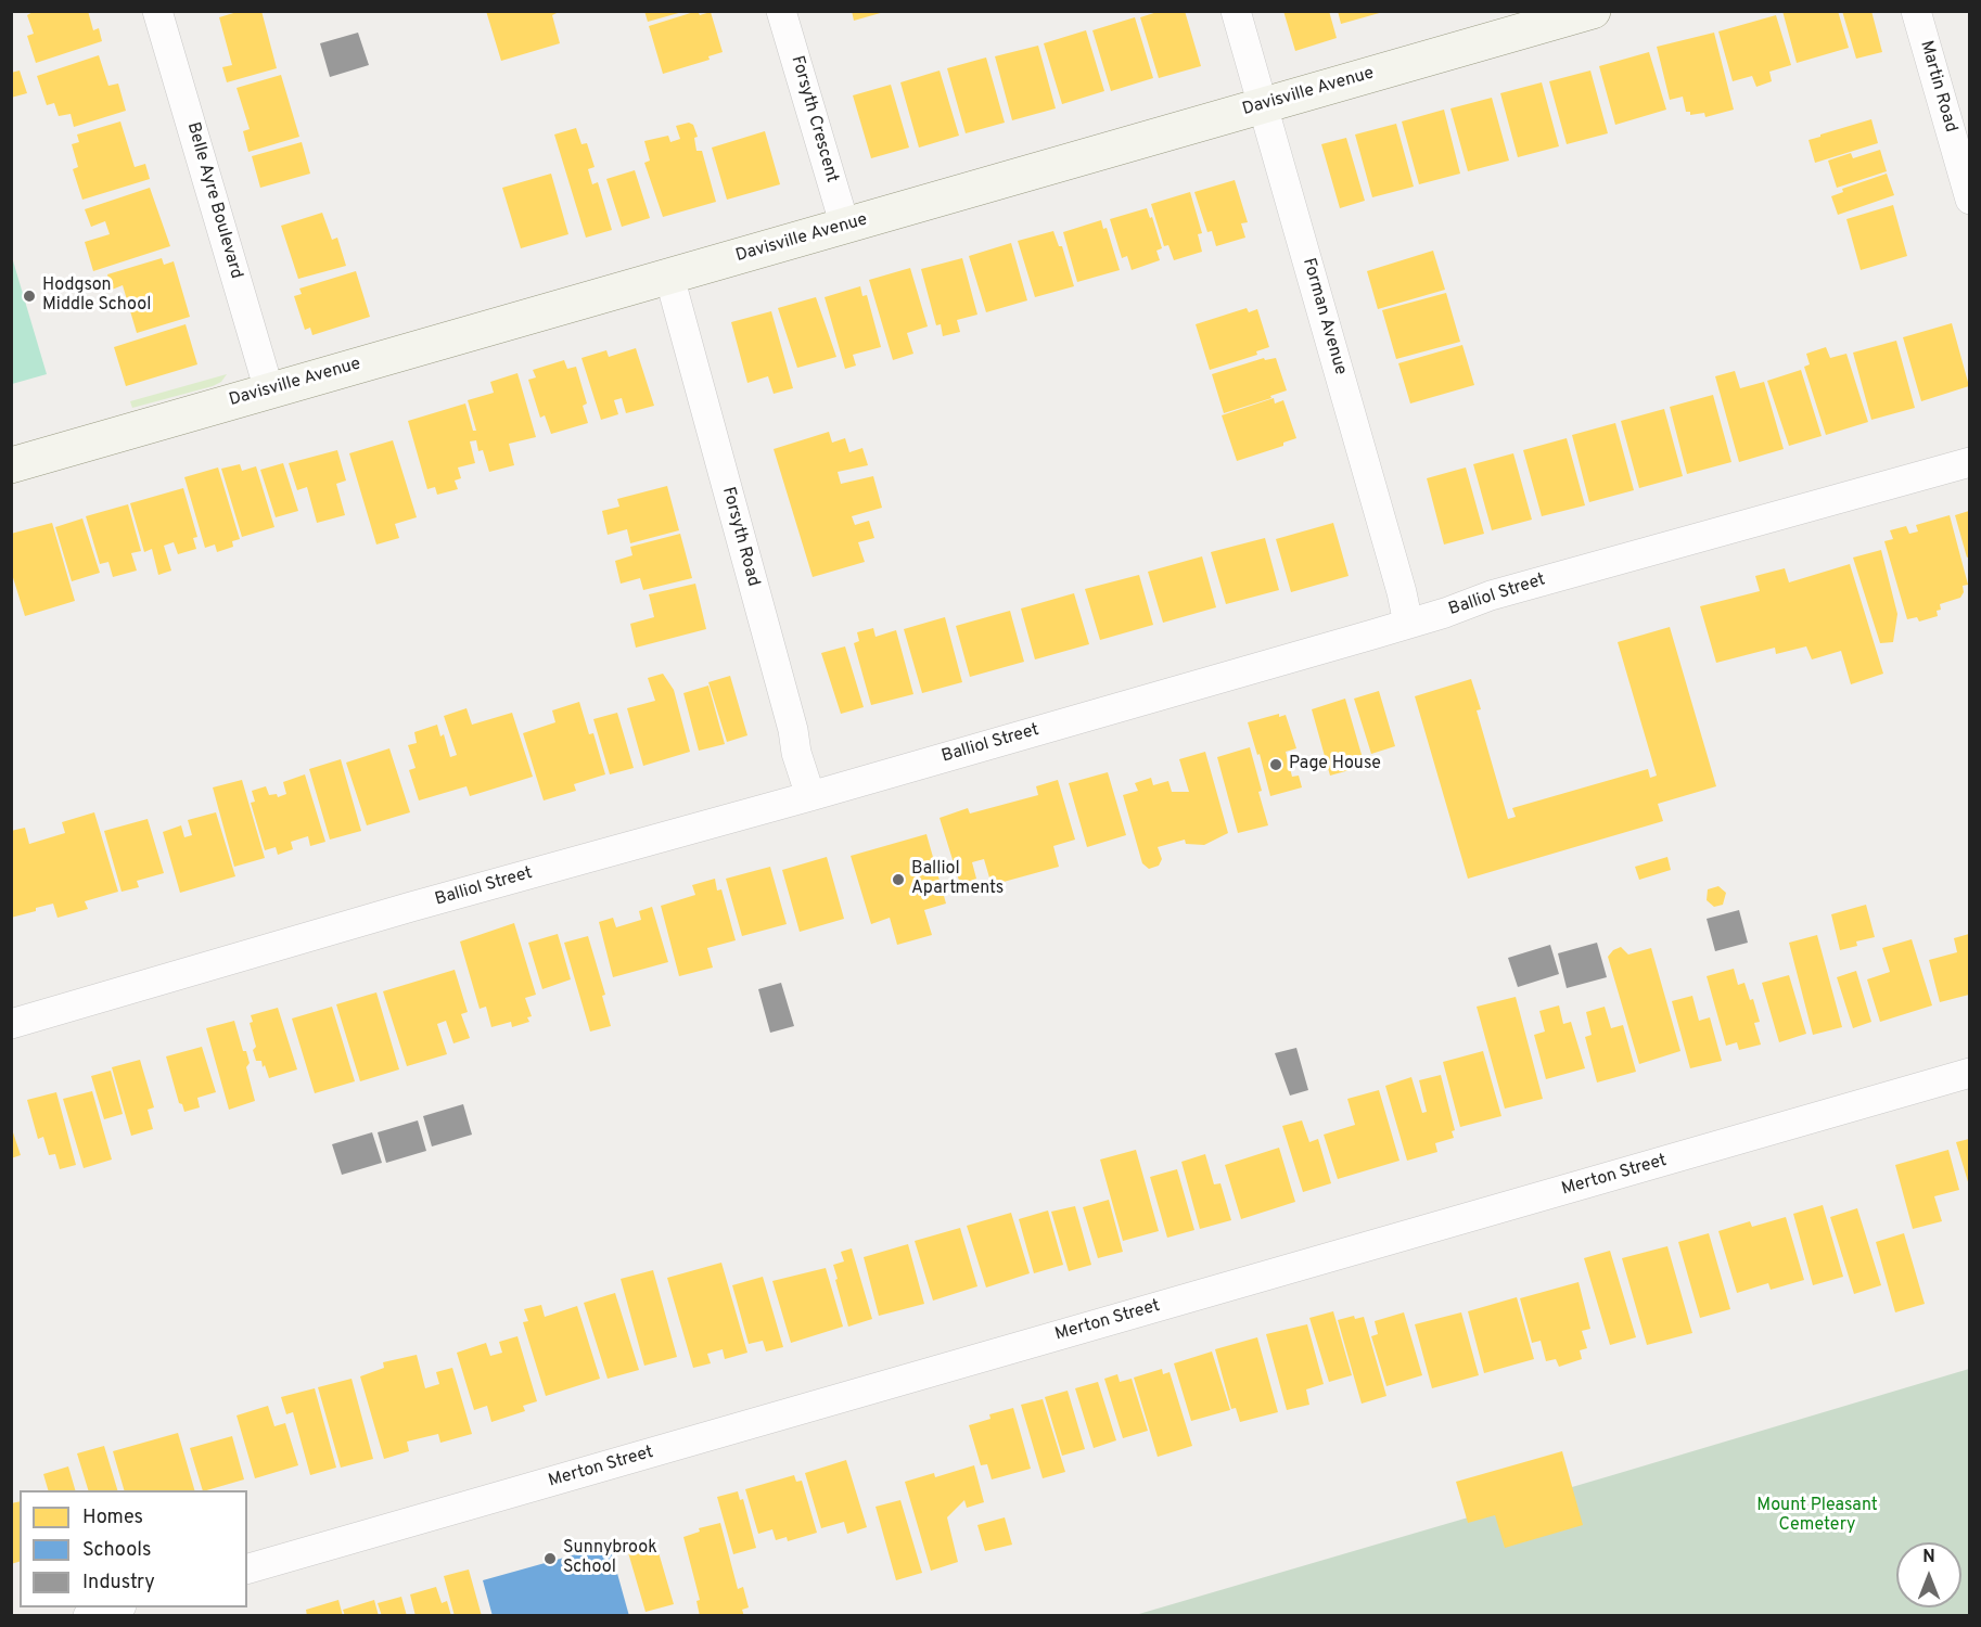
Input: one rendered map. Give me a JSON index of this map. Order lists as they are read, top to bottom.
{
  "streets": {
    "street": [
      "Martin Road",
      "Davisville Avenue",
      "Forsyth Crescent",
      "Belle Ayre Boulevard",
      "Forman Avenue",
      "Forsyth Road",
      "Balliol Street",
      "Merton Street"
    ]
  },
  "crossings": [
    ["Davisville Avenue", "Forsyth Crescent"],
    ["Davisville Avenue", "Belle Ayre Boulevard"],
    ["Davisville Avenue", "Forman Avenue"],
    ["Davisville Avenue", "Forsyth Road"],
    ["Forman Avenue", "Balliol Street"],
    ["Forsyth Road", "Balliol Street"]
  ],
  "parks": ["Mount Pleasant Cemetery"],
  "places": [
    "Hodgson Middle School",
    "Page House",
    "Balliol Apartments",
    "Sunnybrook School"
  ],
  "legend": ["Homes", "Schools", "Industry"],
  "north": "top"
}
